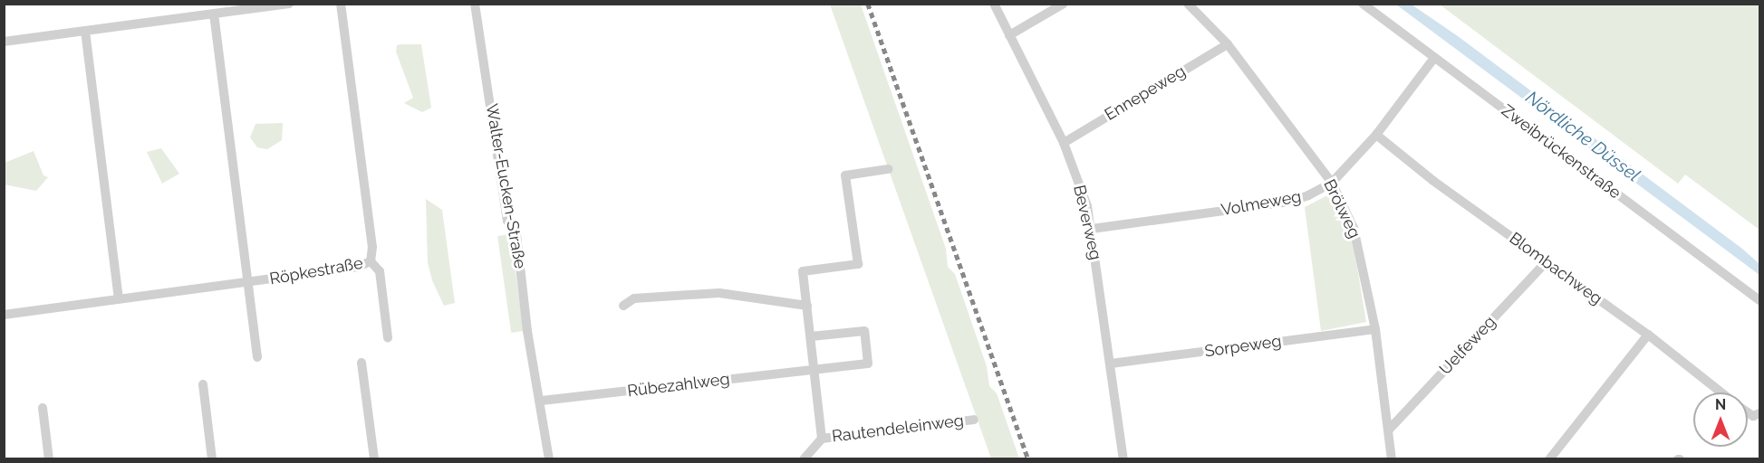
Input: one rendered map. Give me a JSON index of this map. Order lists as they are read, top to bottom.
{
  "streets": {
    "street": [
      "Ennepeweg",
      "Zweibrückenstraße",
      "Walter-Eucken-Straße",
      "Volmeweg",
      "Brölweg",
      "Beverweg",
      "Blombachweg",
      "Röpkestraße",
      "Uelfeweg",
      "Sorpeweg",
      "Rübezahlweg",
      "Rautendeleinweg"
    ]
  },
  "crossings": [
    ["Ennepeweg", "Brölweg"],
    ["Ennepeweg", "Beverweg"],
    ["Zweibrückenstraße", "Volmeweg"],
    ["Walter-Eucken-Straße", "Rübezahlweg"],
    ["Volmeweg", "Brölweg"],
    ["Volmeweg", "Beverweg"],
    ["Volmeweg", "Blombachweg"],
    ["Brölweg", "Uelfeweg"],
    ["Brölweg", "Sorpeweg"],
    ["Beverweg", "Sorpeweg"],
    ["Blombachweg", "Uelfeweg"],
    ["Rübezahlweg", "Rautendeleinweg"]
  ],
  "water": ["Nördliche Düssel"],
  "north": "top"
}
